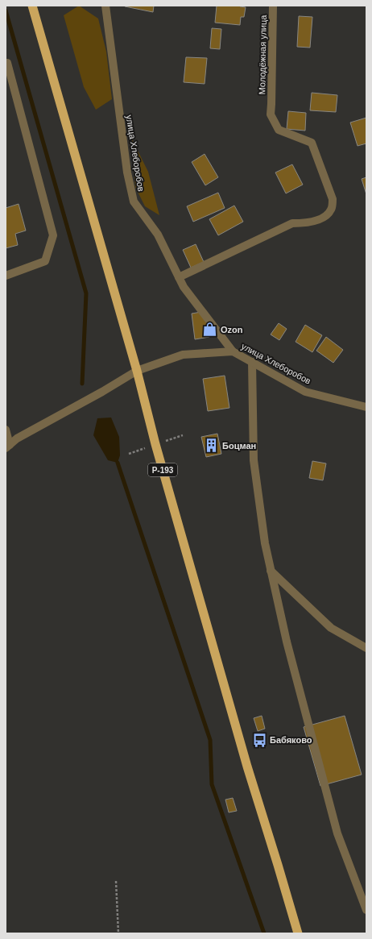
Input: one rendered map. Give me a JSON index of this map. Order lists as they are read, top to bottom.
{
  "streets": {
    "highway": ["Р-193"],
    "street": ["Молодёжная улица", "улица Хлеборобов"]
  },
  "crossings": [
    ["Молодёжная улица", "улица Хлеборобов"],
    ["улица Хлеборобов", "Р-193"]
  ],
  "places": {
    "shop": ["Ozon"],
    "building": ["Боцман"],
    "bus stop": ["Бабяково"]
  }
}
